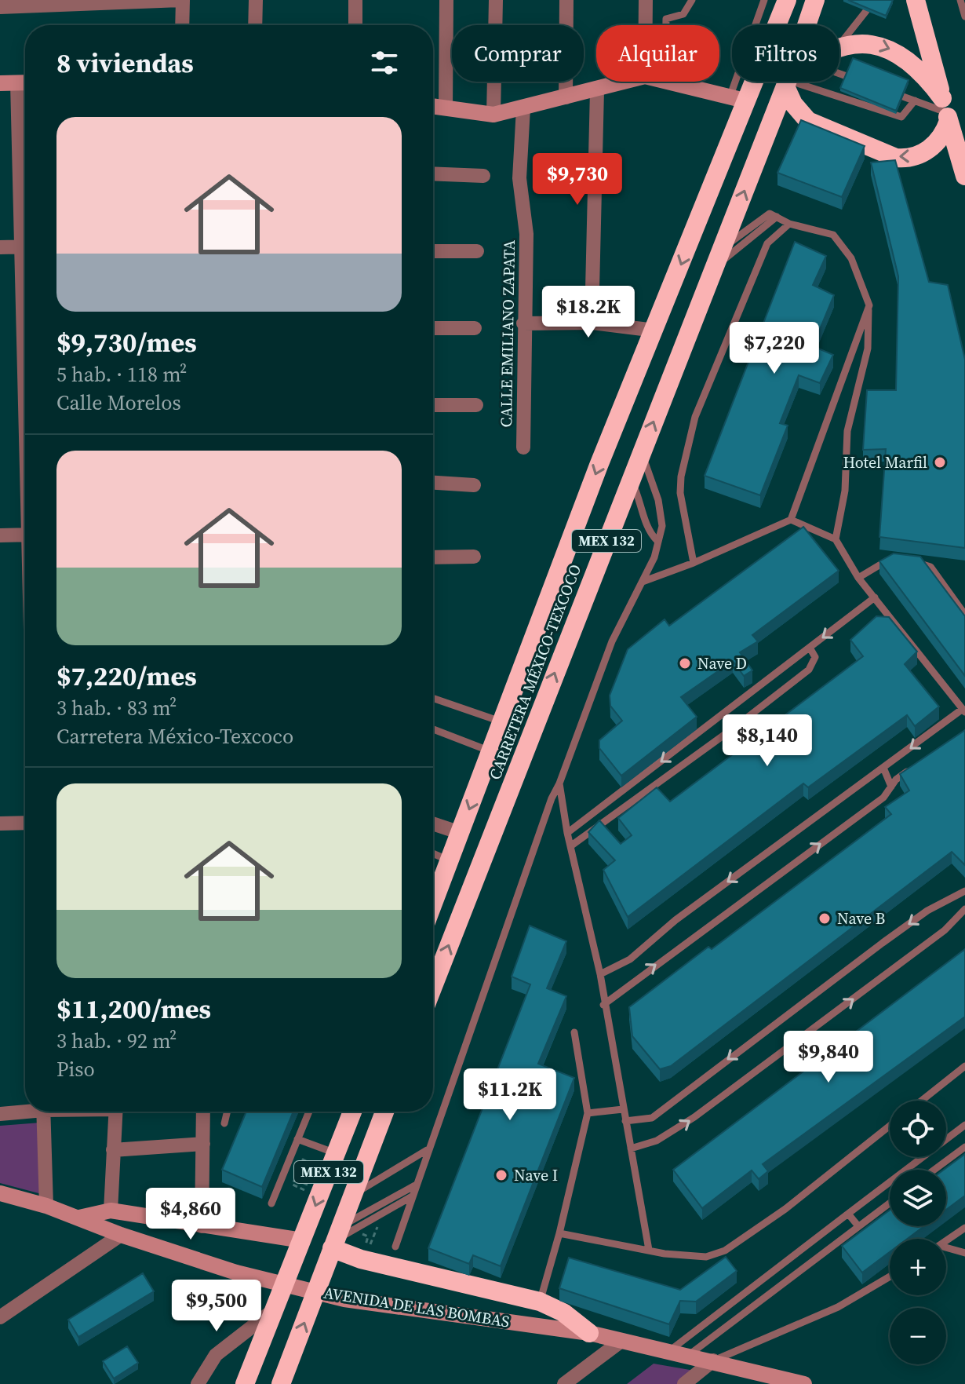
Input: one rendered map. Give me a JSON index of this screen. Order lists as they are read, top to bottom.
{
  "streets": {
    "highway": ["MEX 132", "CARRETERA MÉXICO-TEXCOCO"],
    "main road": ["AVENIDA DE LAS BOMBAS"],
    "street": ["CALLE EMILIANO ZAPATA"]
  },
  "places": [
    "Hotel Marfil",
    "Nave D",
    "Nave B",
    "Nave I"
  ],
  "page": {
    "chip": ["Comprar", "Alquilar", "Filtros"],
    "heading": "8 viviendas",
    "list": [
      {
        "name": "$9,730/mes",
        "note": "5 hab. · 118 m² · Calle Morelos"
      },
      {
        "name": "$7,220/mes",
        "note": "3 hab. · 83 m² · Carretera México-Texcoco"
      },
      {
        "name": "$11,200/mes",
        "note": "3 hab. · 92 m² · Piso"
      }
    ],
    "price": [
      "$9,730",
      "$18.2K",
      "$7,220",
      "$8,140",
      "$9,840",
      "$11.2K",
      "$4,860",
      "$9,500"
    ],
    "map_buttons": ["+", "−"]
  }
}
